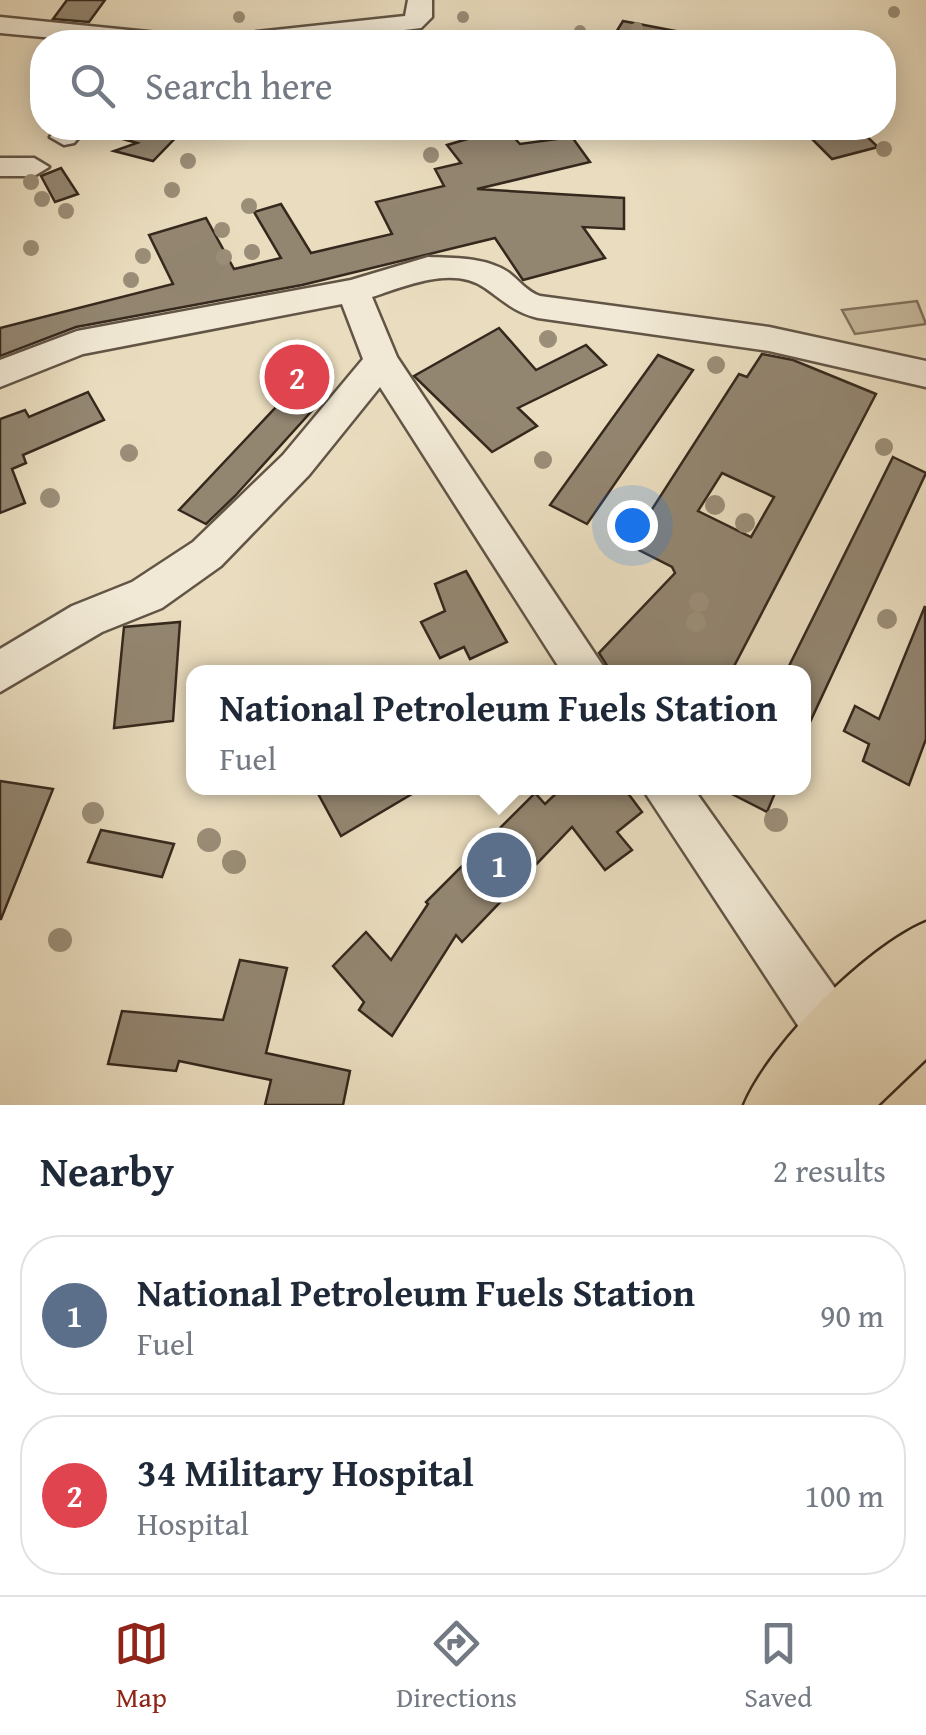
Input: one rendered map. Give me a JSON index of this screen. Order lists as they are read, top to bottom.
{
  "page": {
    "search": "Search here",
    "pins": ["2", "1"],
    "popup": ["National Petroleum Fuels Station", "Fuel"],
    "heading": ["Nearby", "2 results"],
    "list": [
      {
        "mark": "1",
        "name": "National Petroleum Fuels Station",
        "note": "Fuel",
        "value": "90 m"
      },
      {
        "mark": "2",
        "name": "34 Military Hospital",
        "note": "Hospital",
        "value": "100 m"
      }
    ],
    "nav": ["Map", "Directions", "Saved"]
  }
}
